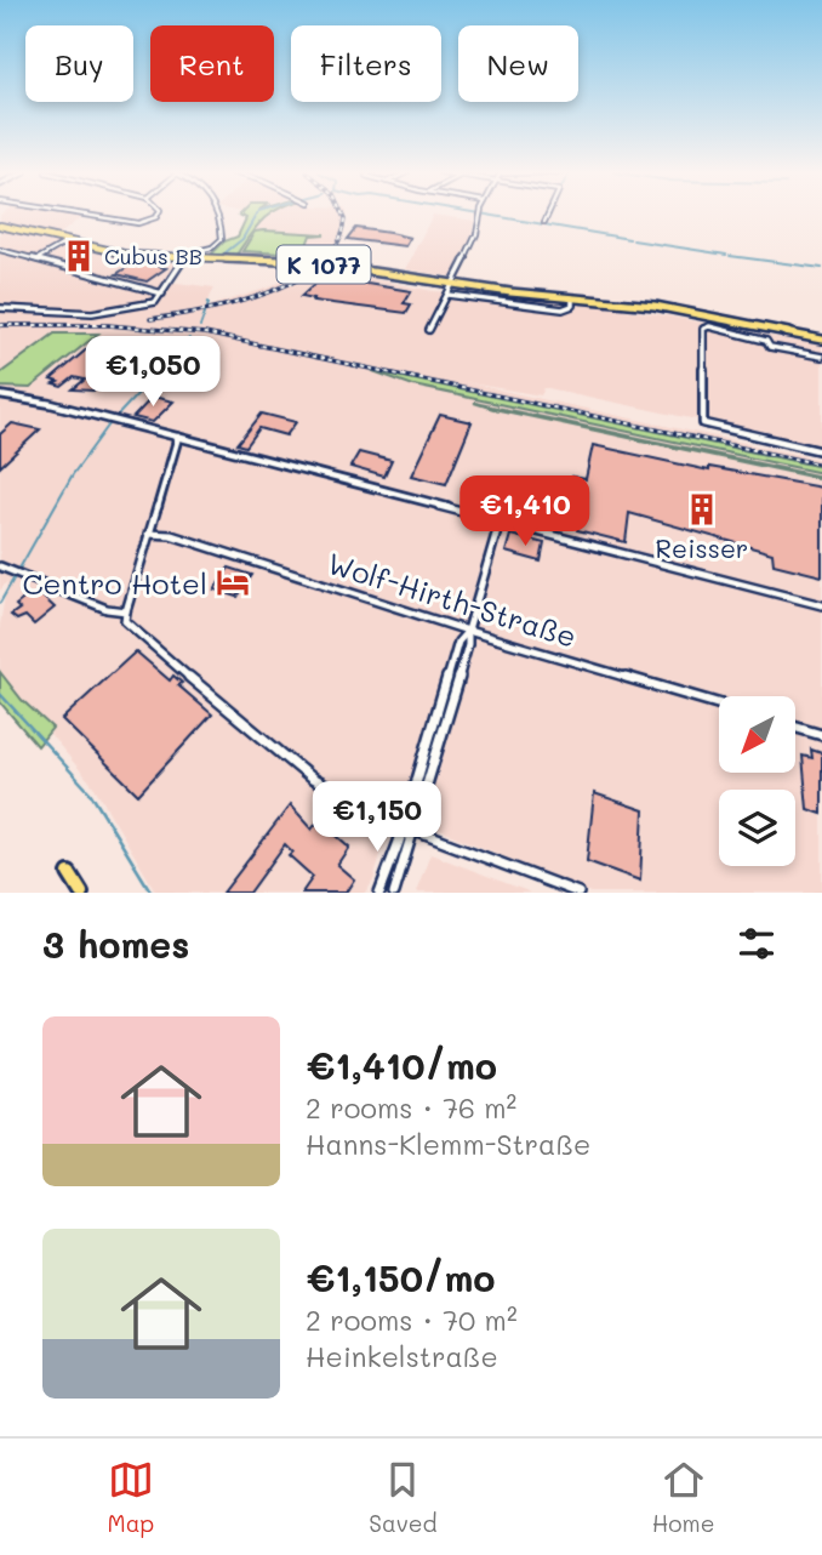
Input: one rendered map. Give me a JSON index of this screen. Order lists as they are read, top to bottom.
{
  "streets": {
    "main road": ["K 1077"],
    "street": ["Wolf-Hirth-Straße"]
  },
  "places": {
    "building": ["Cubus BB", "Reisser"],
    "hotel": ["Centro Hotel"]
  },
  "north": "bottom left",
  "page": {
    "chip": [
      "Buy",
      "Rent",
      "Filters",
      "New"
    ],
    "price": ["€1,050", "€1,410", "€1,150"],
    "heading": "3 homes",
    "list": [
      {
        "name": "€1,410/mo",
        "note": "2 rooms · 76 m² · Hanns-Klemm-Straße"
      },
      {
        "name": "€1,150/mo",
        "note": "2 rooms · 70 m² · Heinkelstraße"
      }
    ],
    "tabs": ["Map", "Saved", "Home"]
  }
}
